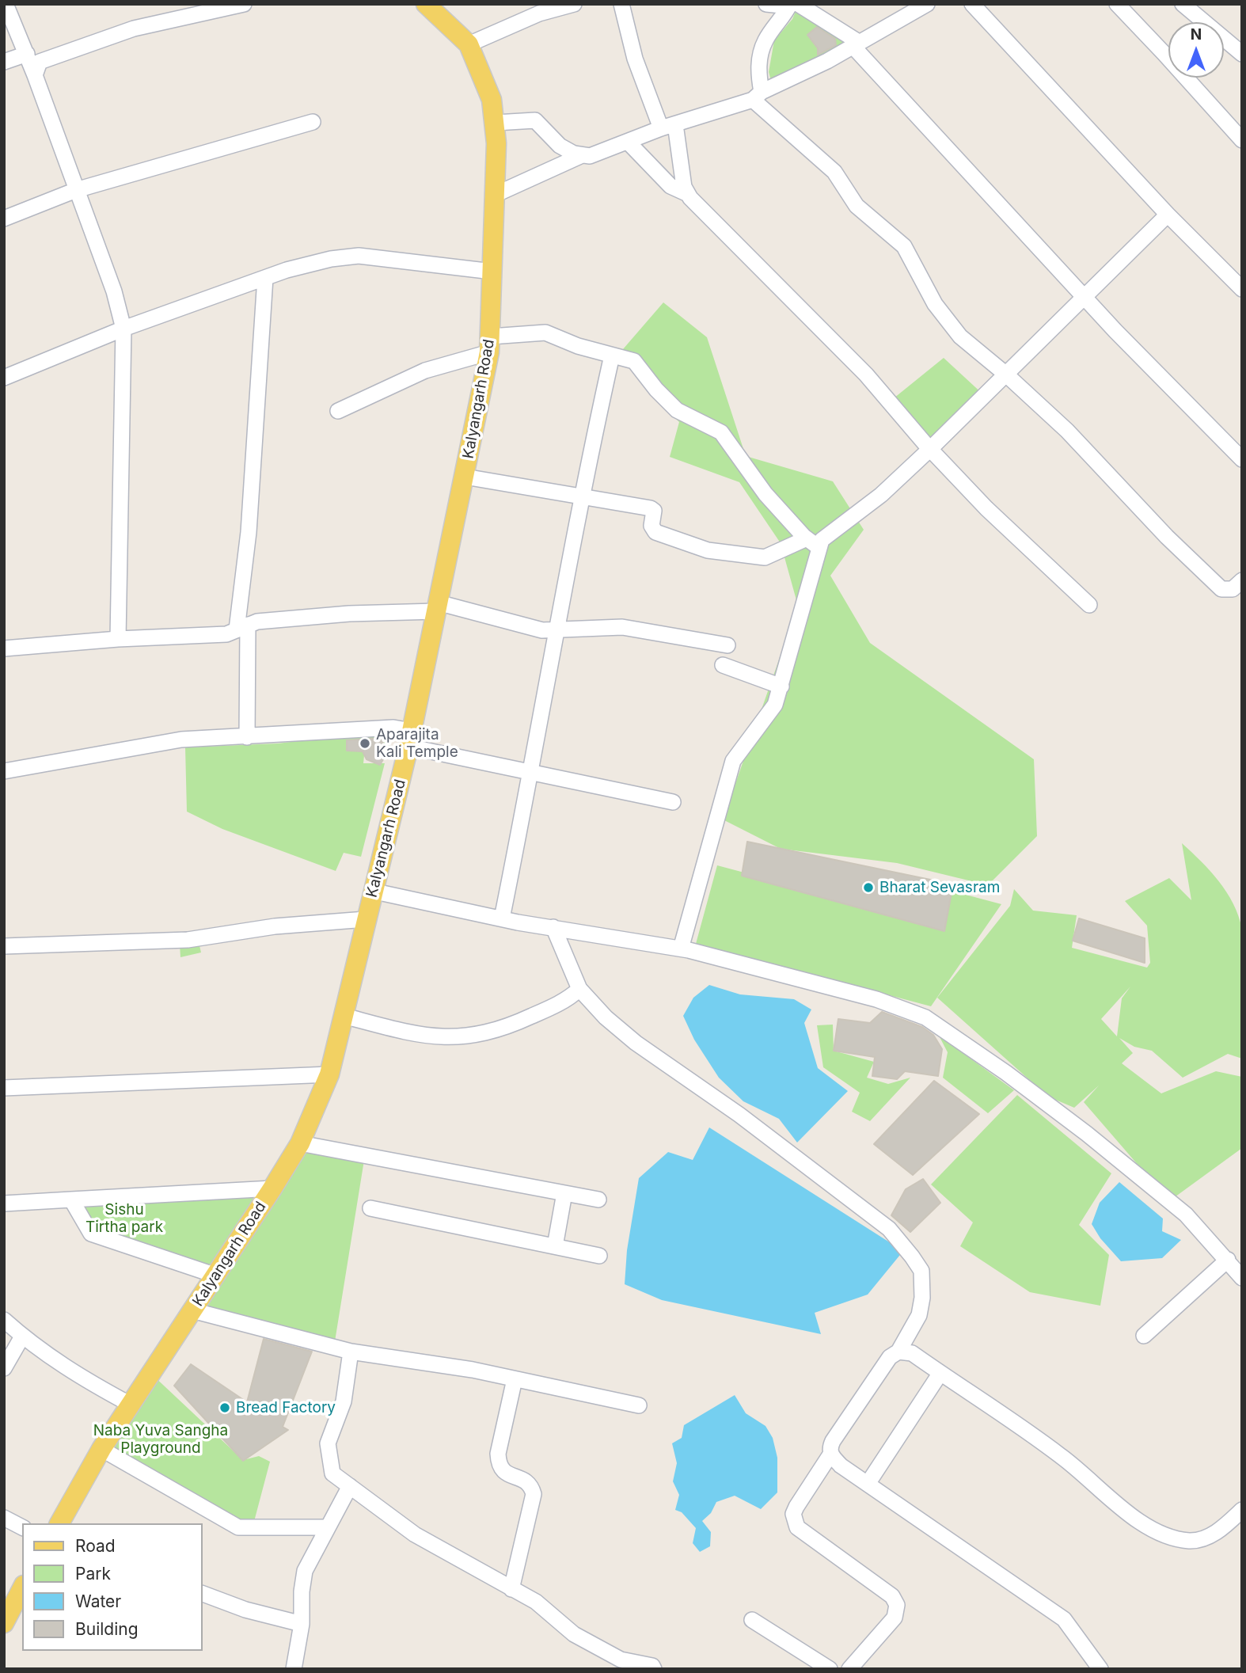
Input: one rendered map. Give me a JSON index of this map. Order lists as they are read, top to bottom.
{
  "streets": {
    "main road": ["Kalyangarh Road"]
  },
  "parks": ["Sishu Tirtha park", "Naba Yuva Sangha Playground"],
  "places": ["Aparajita Kali Temple", "Bharat Sevasram", "Bread Factory"],
  "legend": [
    "Road",
    "Park",
    "Water",
    "Building"
  ],
  "north": "top"
}
